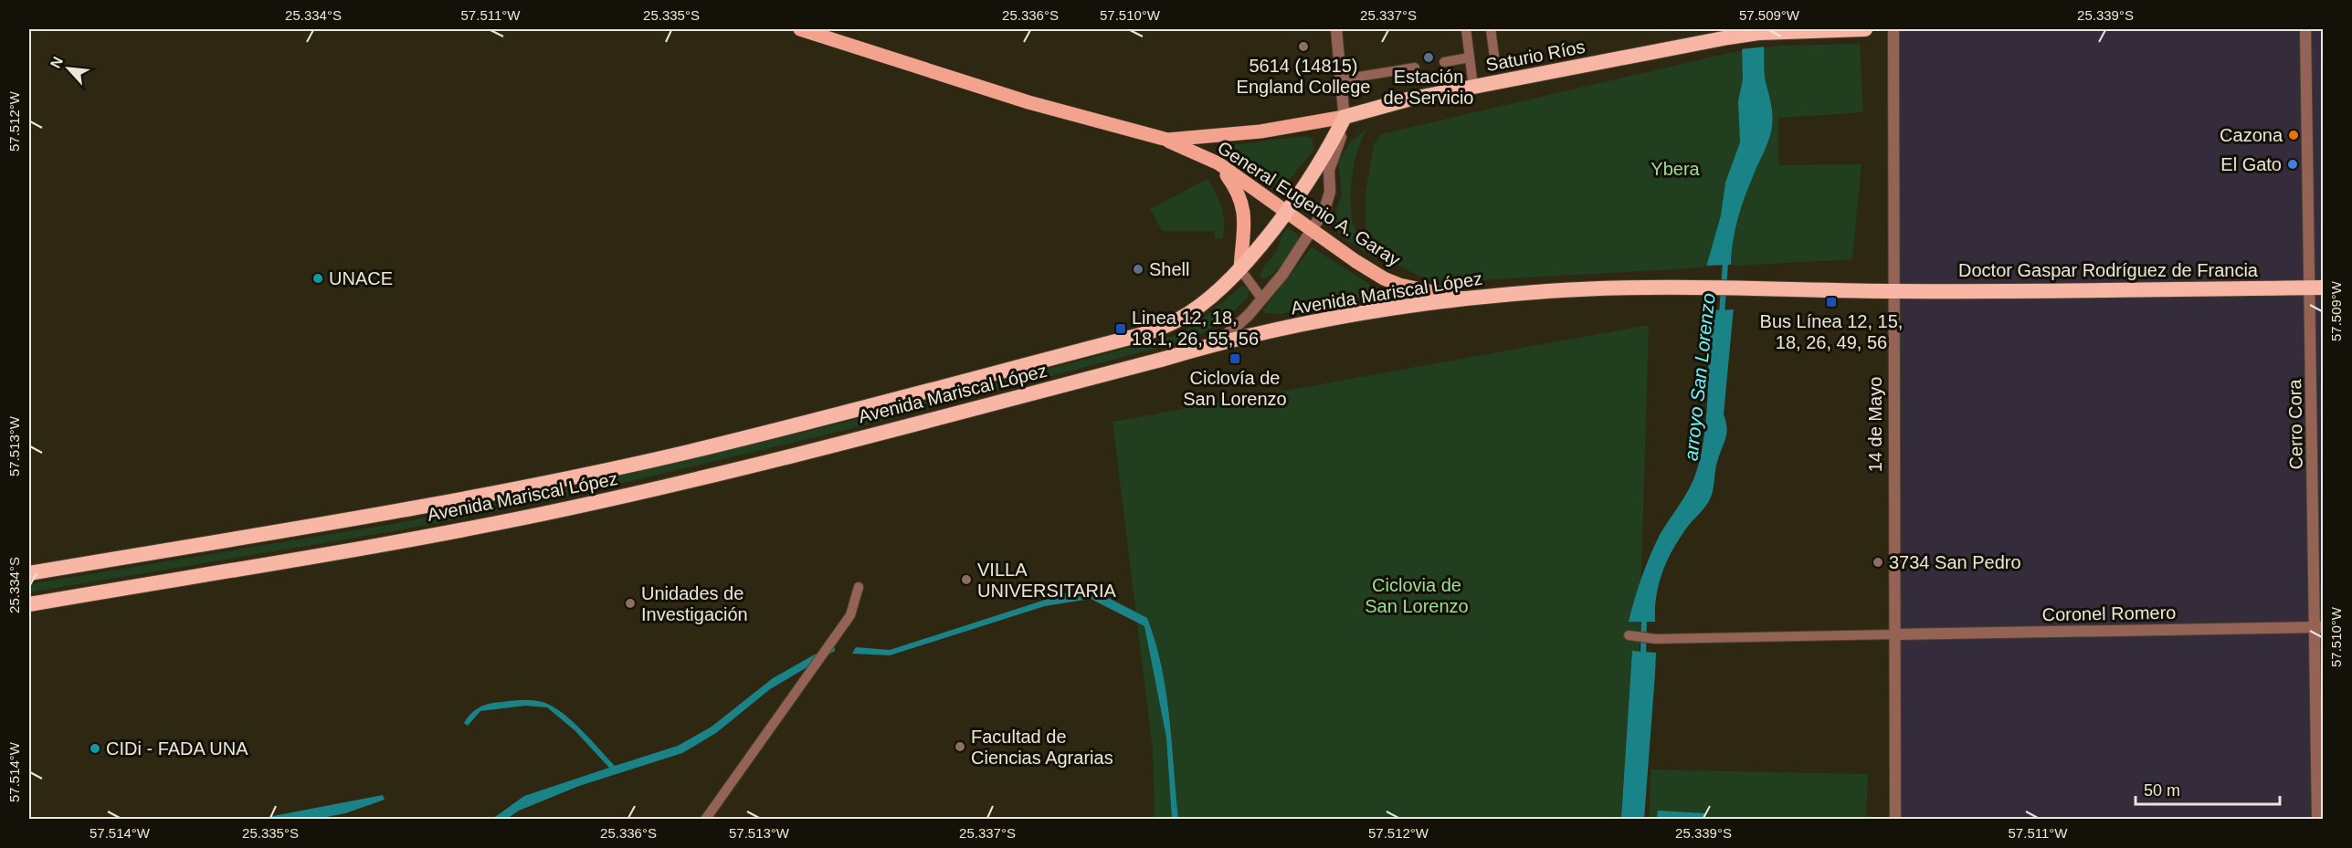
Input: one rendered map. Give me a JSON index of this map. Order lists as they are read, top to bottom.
{
  "streets": {
    "highway": ["Saturio Ríos", "Doctor Gaspar Rodríguez de Francia", "Avenida Mariscal López"],
    "main road": ["General Eugenio A. Garay"],
    "street": ["14 de Mayo", "Cerro Cora", "Coronel Romero"]
  },
  "crossings": [
    ["Saturio Ríos", "Avenida Mariscal López"],
    ["General Eugenio A. Garay", "Avenida Mariscal López"],
    ["Doctor Gaspar Rodríguez de Francia", "Avenida Mariscal López"],
    ["Doctor Gaspar Rodríguez de Francia", "14 de Mayo"],
    ["Doctor Gaspar Rodríguez de Francia", "Cerro Cora"],
    ["Avenida Mariscal López", "14 de Mayo"],
    ["14 de Mayo", "Coronel Romero"],
    ["Cerro Cora", "Coronel Romero"]
  ],
  "water": ["arroyo San Lorenzo"],
  "parks": ["Ybera", "Ciclovia de San Lorenzo"],
  "places": {
    "other": [
      "5614 (14815) England College",
      "Estación de Servicio",
      "Cazona",
      "El Gato",
      "Shell",
      "UNACE",
      "3734 San Pedro",
      "VILLA UNIVERSITARIA",
      "Unidades de Investigación",
      "Facultad de Ciencias Agrarias",
      "CIDi - FADA UNA"
    ],
    "transit": ["Bus Línea 12, 15, 18, 26, 49, 56", "Linea 12, 18, 18.1, 26, 55, 56", "Ciclovía de San Lorenzo"]
  },
  "scale_bar": "50 m",
  "north": "top left",
  "coordinates": [
    "25.334°S",
    "57.511°W",
    "25.335°S",
    "25.336°S",
    "57.510°W",
    "25.337°S",
    "57.509°W",
    "25.339°S",
    "57.512°W",
    "57.513°W",
    "57.514°W"
  ]
}
